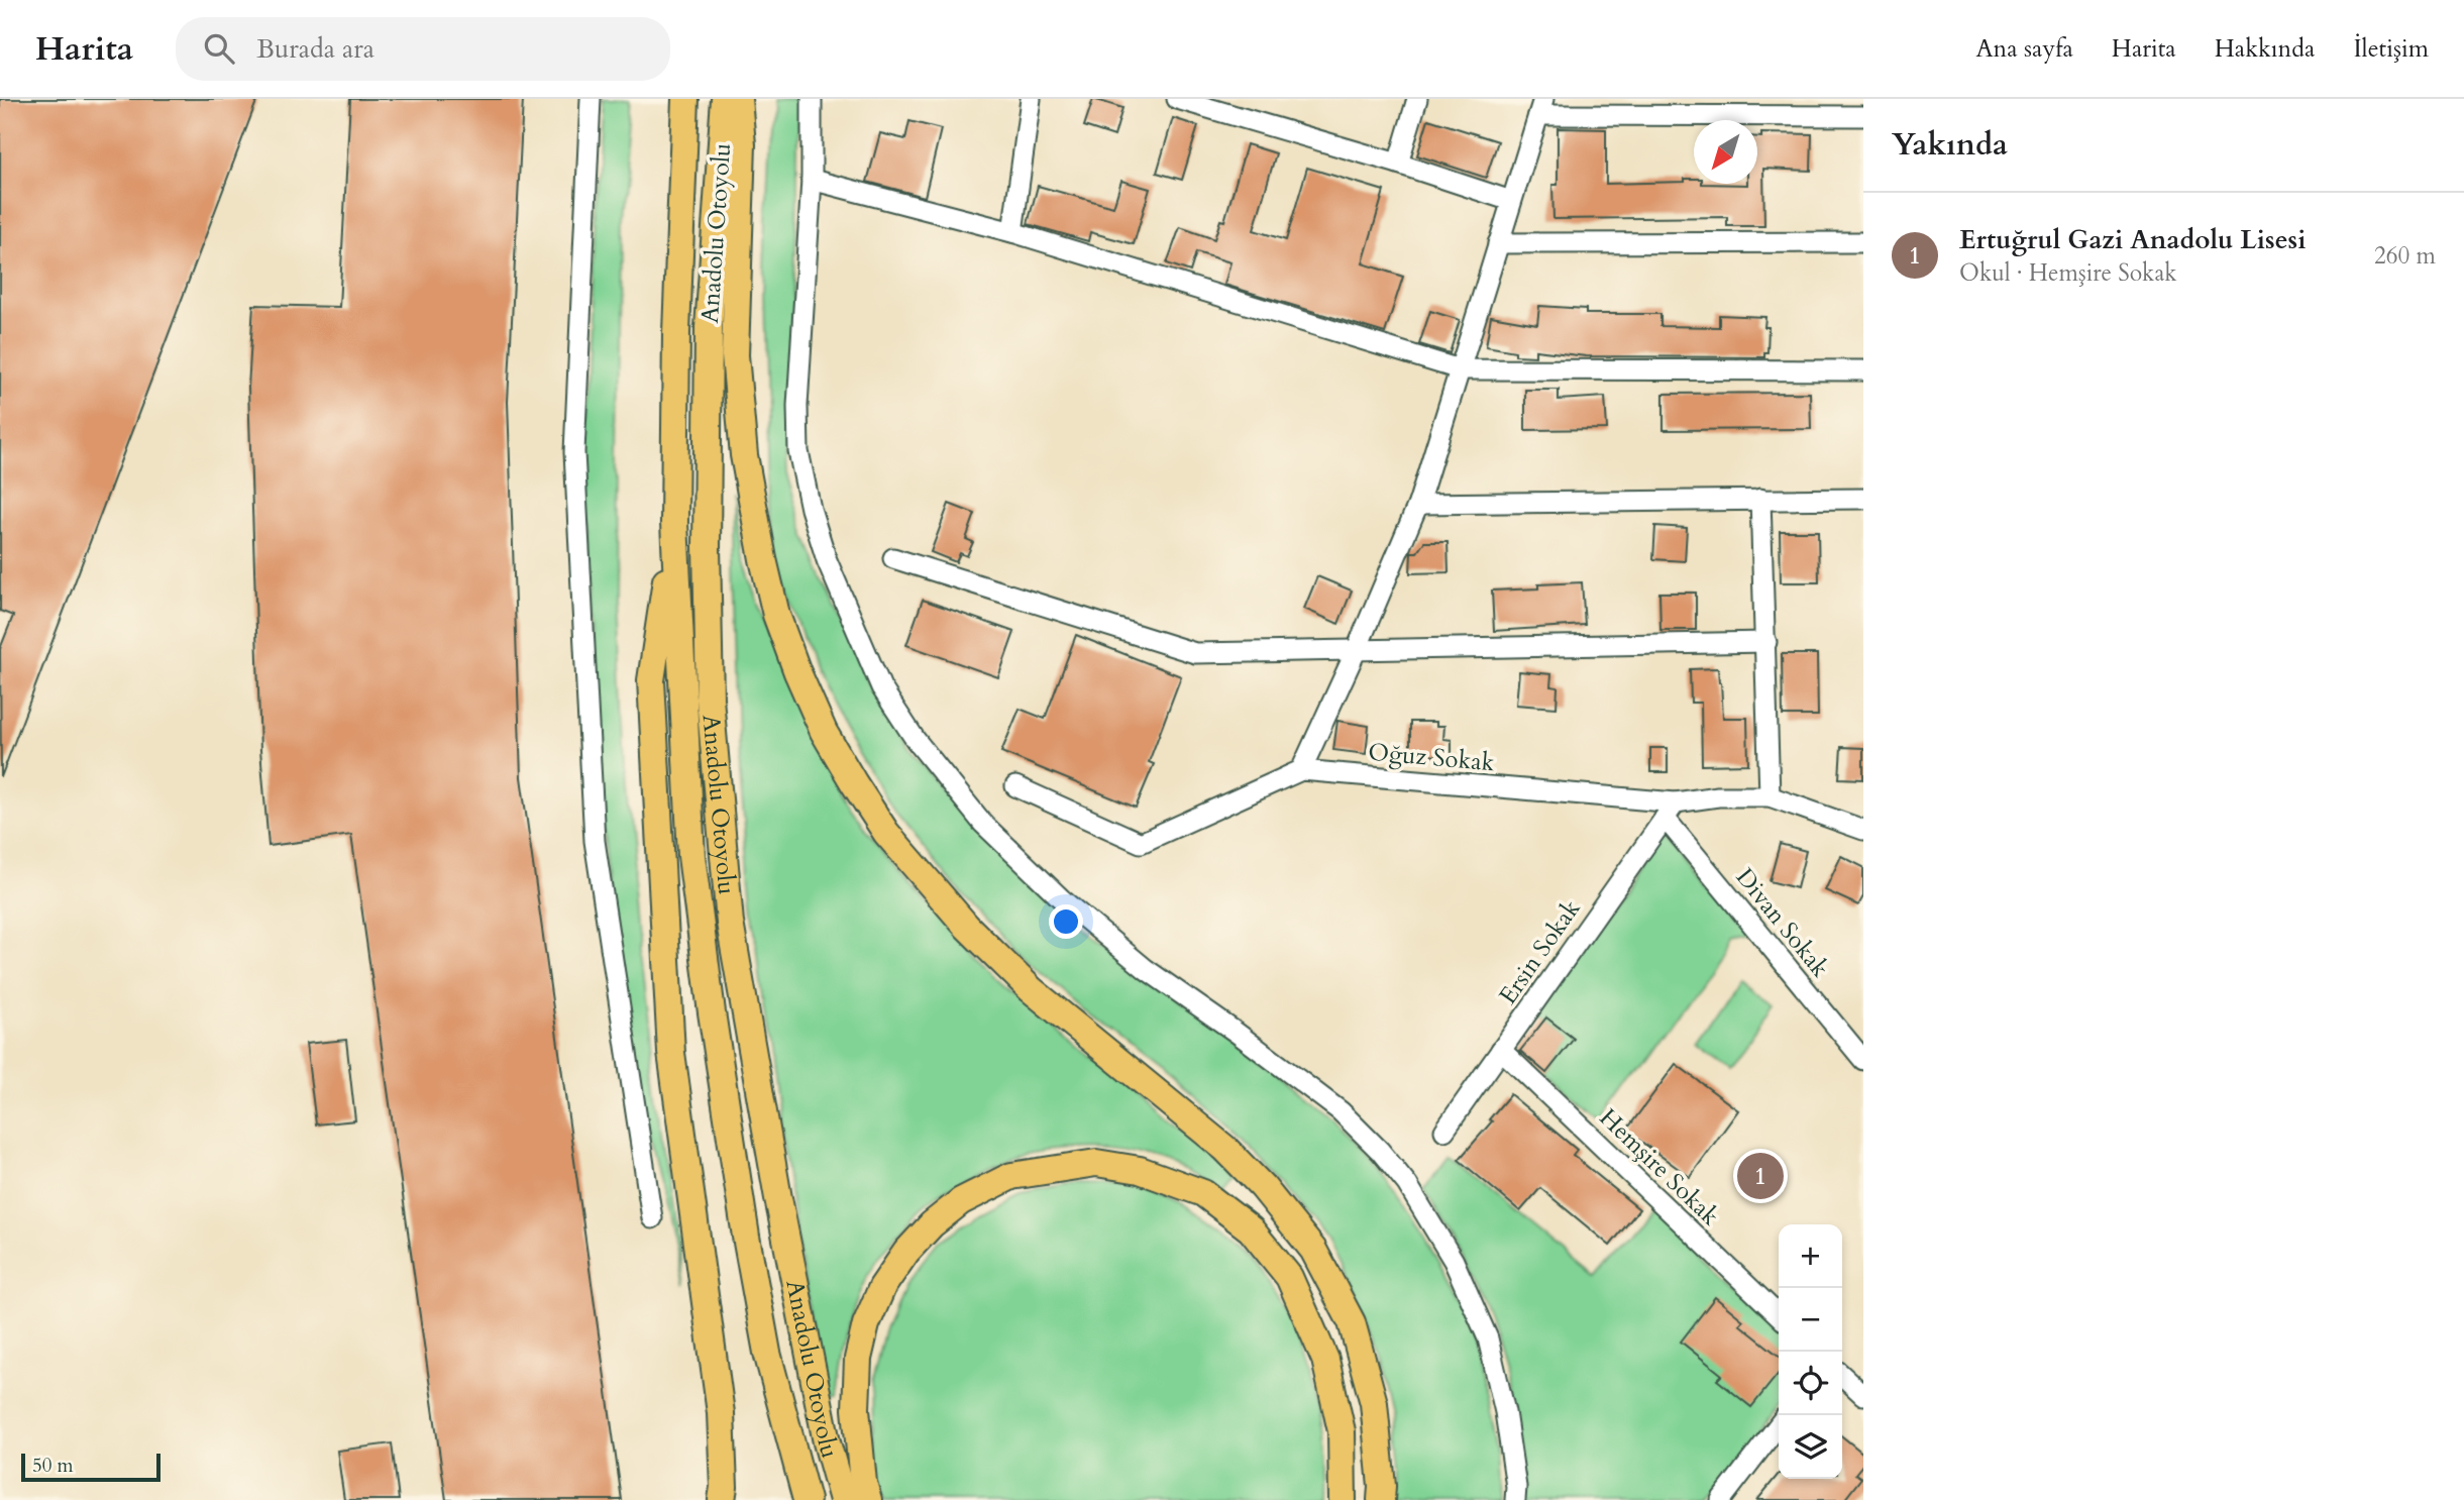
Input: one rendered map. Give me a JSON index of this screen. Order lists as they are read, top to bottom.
{
  "streets": {
    "highway": ["Anadolu Otoyolu"],
    "street": [
      "Oğuz Sokak",
      "Divan Sokak",
      "Ersin Sokak",
      "Hemşire Sokak"
    ]
  },
  "crossings": [
    ["Oğuz Sokak", "Divan Sokak"],
    ["Oğuz Sokak", "Ersin Sokak"],
    ["Divan Sokak", "Ersin Sokak"],
    ["Ersin Sokak", "Hemşire Sokak"]
  ],
  "scale_bar": "50 m",
  "north": "bottom left",
  "page": {
    "header": "Harita",
    "search": "Burada ara",
    "nav": [
      "Ana sayfa",
      "Harita",
      "Hakkında",
      "İletişim"
    ],
    "heading": "Yakında",
    "list": [
      {
        "mark": "1",
        "name": "Ertuğrul Gazi Anadolu Lisesi",
        "note": "Okul · Hemşire Sokak",
        "value": "260 m"
      }
    ],
    "pins": "1",
    "map_buttons": ["+", "−"],
    "scale": "50 m"
  }
}
